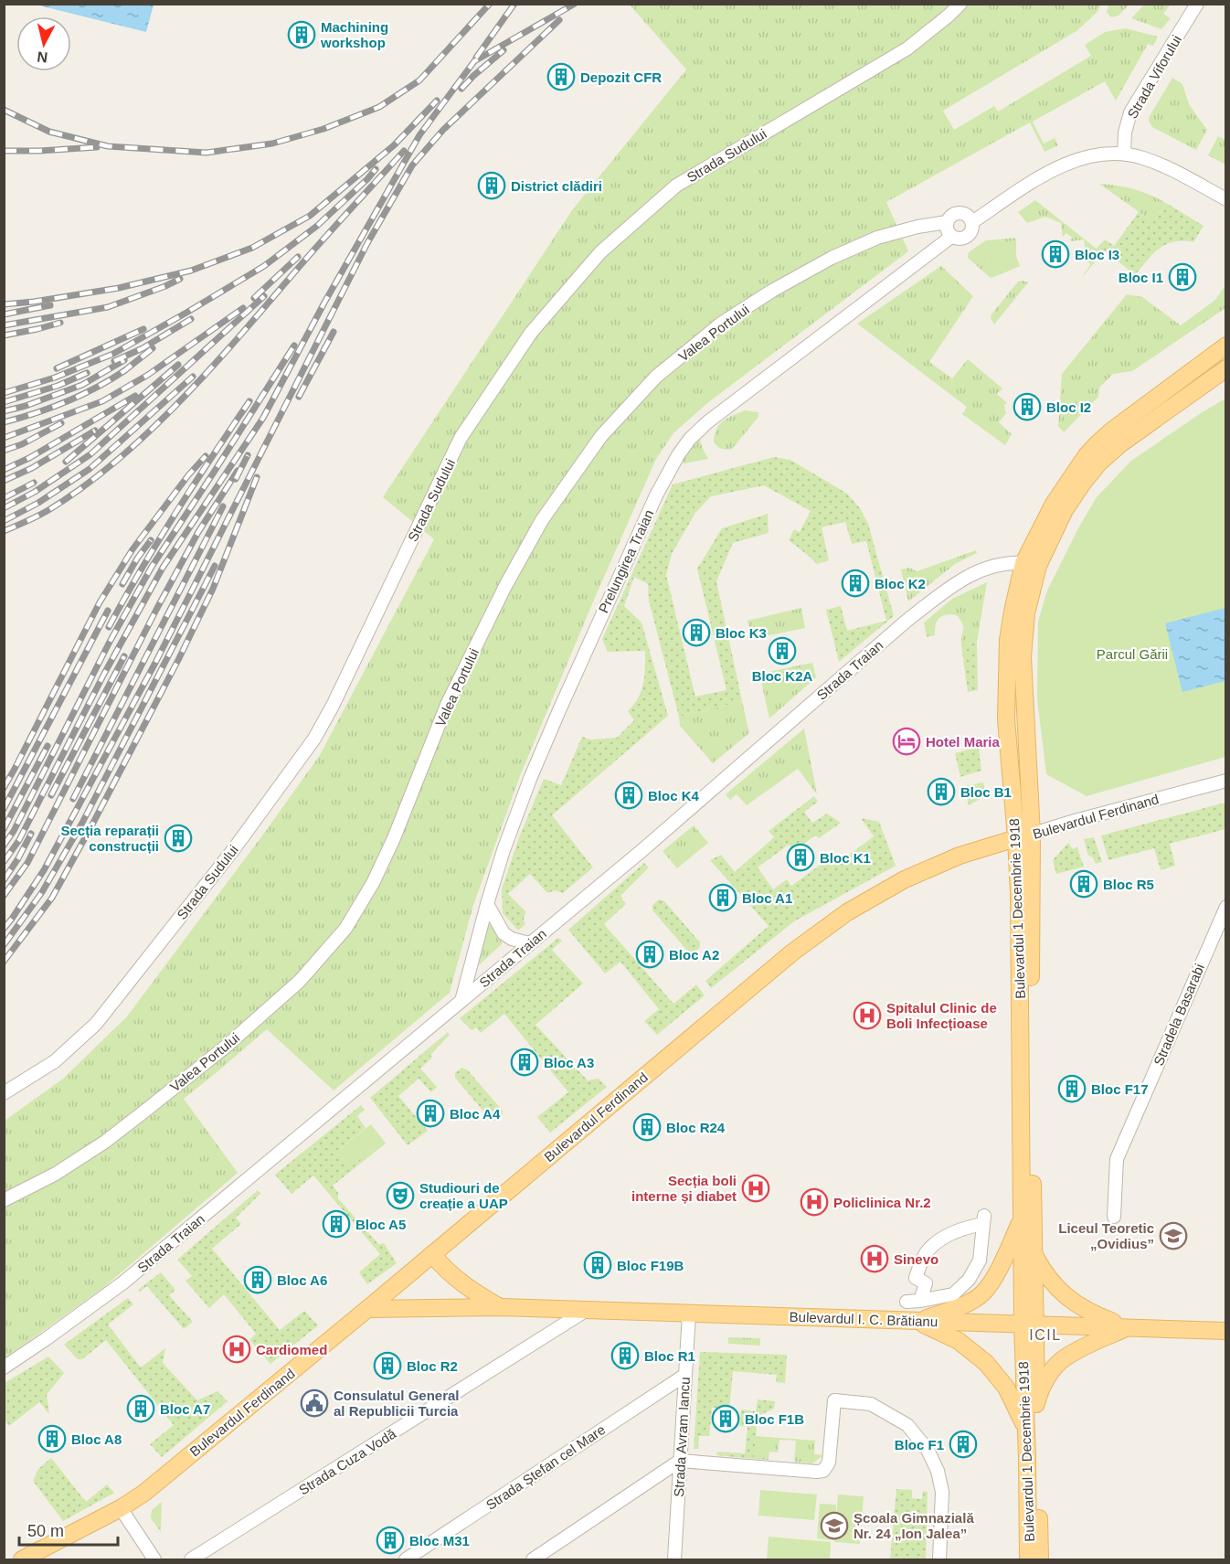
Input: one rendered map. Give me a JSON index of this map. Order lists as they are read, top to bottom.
{
  "streets": {
    "main road": ["Bulevardul Ferdinand", "Bulevardul 1 Decembrie 1918", "Bulevardul I. C. Brătianu"],
    "street": [
      "Strada Viforului",
      "Strada Sudului",
      "Valea Portului",
      "Prelungirea Traian",
      "Strada Traian",
      "Stradela Basarabi",
      "Strada Avram Iancu",
      "Strada Cuza Vodă",
      "Strada Ștefan cel Mare"
    ]
  },
  "crossings": [
    ["Valea Portului", "Prelungirea Traian"],
    ["Prelungirea Traian", "Strada Traian"],
    ["Strada Traian", "Bulevardul 1 Decembrie 1918"],
    ["Bulevardul Ferdinand", "Bulevardul 1 Decembrie 1918"],
    ["Bulevardul Ferdinand", "Bulevardul I. C. Brătianu"],
    ["Bulevardul 1 Decembrie 1918", "Bulevardul I. C. Brătianu"],
    ["Bulevardul I. C. Brătianu", "Strada Avram Iancu"],
    ["Bulevardul I. C. Brătianu", "Strada Cuza Vodă"],
    ["Strada Avram Iancu", "Strada Ștefan cel Mare"]
  ],
  "districts": ["ICIL"],
  "parks": ["Parcul Gării"],
  "places": {
    "building": [
      "Machining workshop",
      "Depozit CFR",
      "District clădiri",
      "Bloc I3",
      "Bloc I1",
      "Bloc I2",
      "Bloc K2",
      "Bloc K3",
      "Bloc K2A",
      "Bloc B1",
      "Bloc K4",
      "Secția reparații construcții",
      "Bloc K1",
      "Bloc R5",
      "Bloc A1",
      "Bloc A2",
      "Bloc A3",
      "Bloc F17",
      "Bloc A4",
      "Bloc R24",
      "Bloc A5",
      "Bloc F19B",
      "Bloc A6",
      "Bloc R1",
      "Bloc R2",
      "Bloc A7",
      "Bloc F1B",
      "Bloc A8",
      "Bloc F1",
      "Bloc M31"
    ],
    "hotel": ["Hotel Maria"],
    "hospital": [
      "Spitalul Clinic de Boli Infecțioase",
      "Secția boli interne și diabet",
      "Policlinica Nr.2",
      "Sinevo",
      "Cardiomed"
    ],
    "theatre": ["Studiouri de creație a UAP"],
    "school or university": ["Liceul Teoretic „Ovidius”", "Școala Gimnazială Nr. 24 „Ion Jalea”"],
    "public building": ["Consulatul General al Republicii Turcia"]
  },
  "scale_bar": "50 m",
  "north": "bottom"
}
